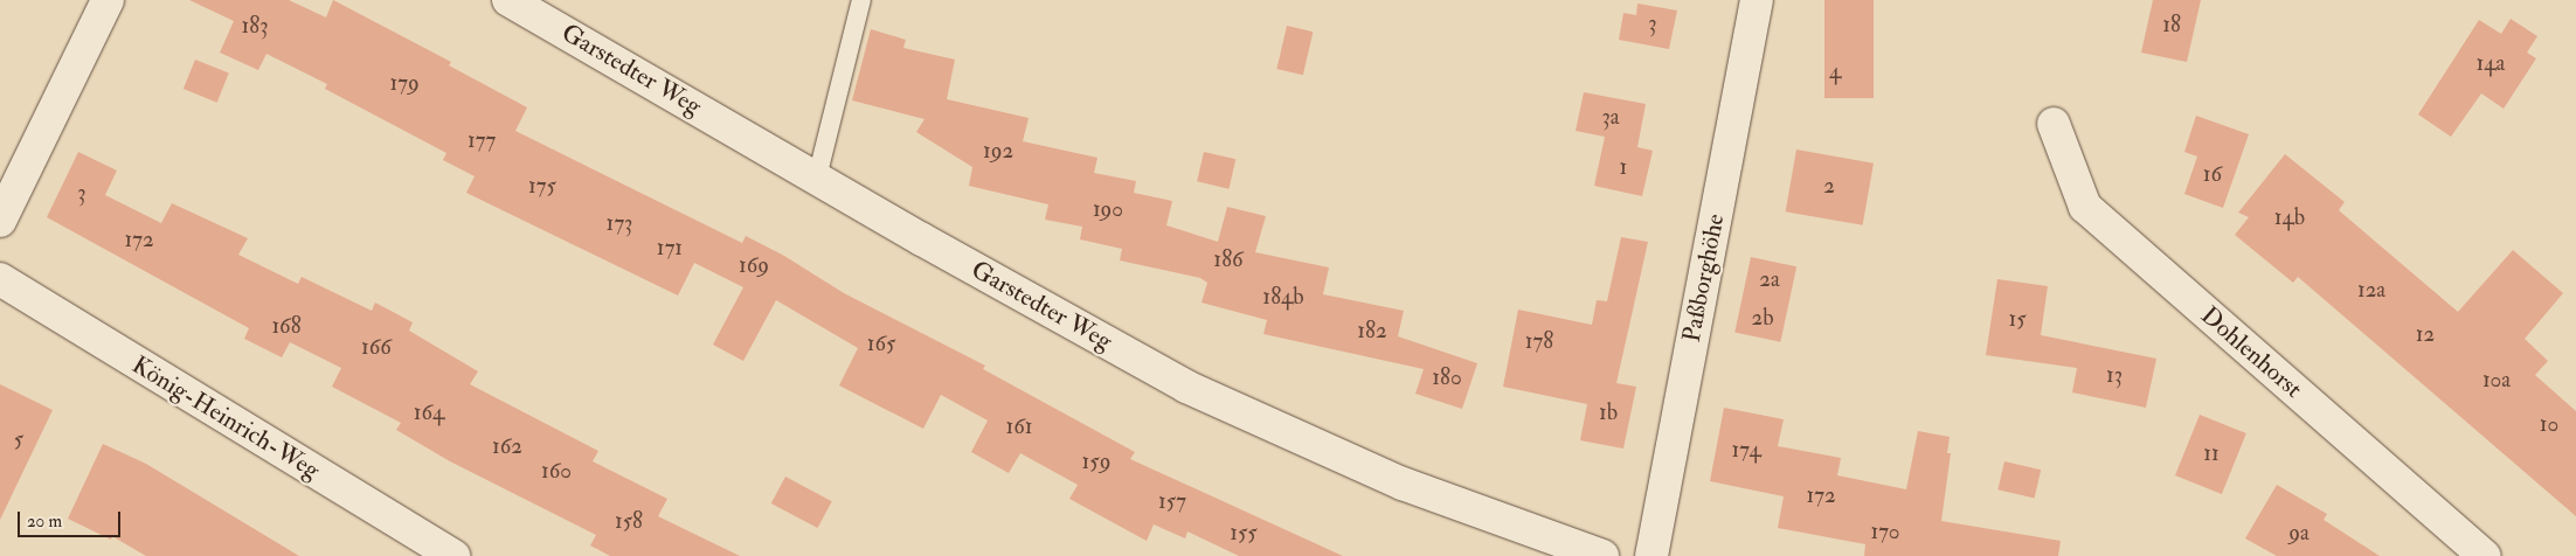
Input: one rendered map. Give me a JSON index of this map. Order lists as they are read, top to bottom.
{
  "streets": {
    "street": [
      "Garstedter Weg",
      "Paßborghöhe",
      "Dohlenhorst",
      "König-Heinrich-Weg"
    ]
  },
  "house_numbers": [
    "3",
    "18",
    "183",
    "14a",
    "4",
    "179",
    "3a",
    "177",
    "192",
    "1",
    "16",
    "175",
    "2",
    "3",
    "190",
    "14b",
    "173",
    "172",
    "171",
    "186",
    "169",
    "2a",
    "12a",
    "184b",
    "2b",
    "15",
    "168",
    "182",
    "12",
    "178",
    "165",
    "166",
    "13",
    "180",
    "10a",
    "164",
    "1b",
    "10",
    "161",
    "5",
    "162",
    "174",
    "11",
    "159",
    "160",
    "172",
    "157",
    "158",
    "170",
    "155",
    "9a"
  ],
  "scale_bar": "20 m"
}
